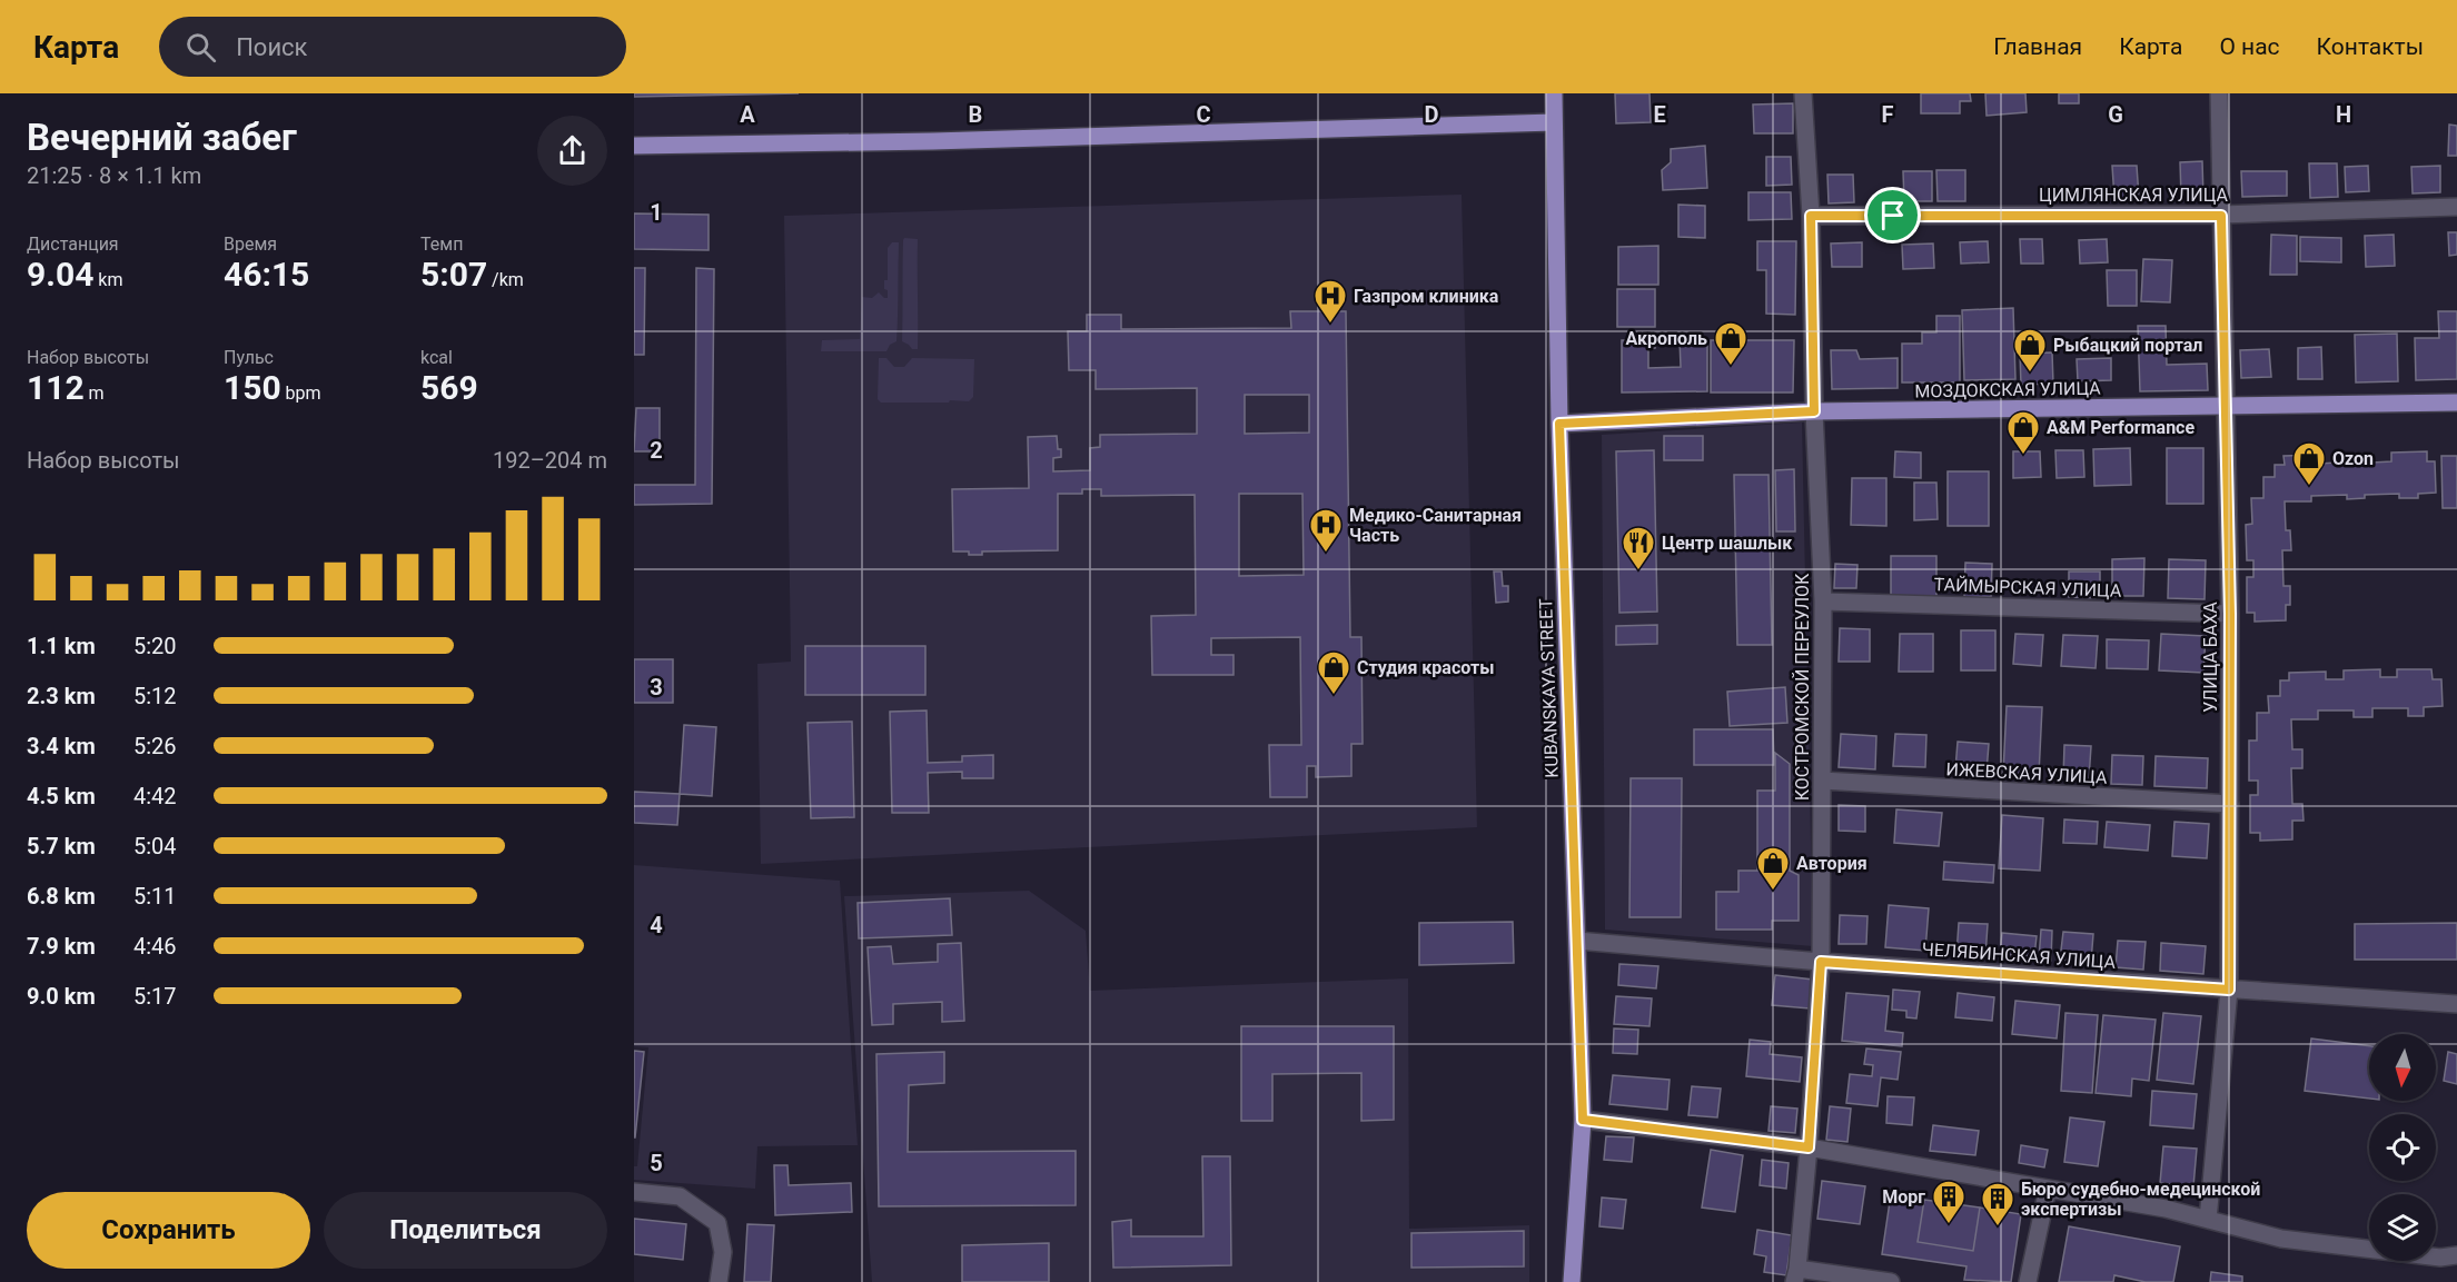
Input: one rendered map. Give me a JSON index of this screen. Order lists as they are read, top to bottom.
{
  "streets": {
    "main road": ["МОЗДОКСКАЯ УЛИЦА", "KUBANSKAYA STREET"],
    "street": [
      "ЦИМЛЯНСКАЯ УЛИЦА",
      "ТАЙМЫРСКАЯ УЛИЦА",
      "УЛИЦА БАХА",
      "КОСТРОМСКОЙ ПЕРЕУЛОК",
      "ИЖЕВСКАЯ УЛИЦА",
      "ЧЕЛЯБИНСКАЯ УЛИЦА"
    ]
  },
  "crossings": [
    ["ЦИМЛЯНСКАЯ УЛИЦА", "УЛИЦА БАХА"],
    ["ЦИМЛЯНСКАЯ УЛИЦА", "КОСТРОМСКОЙ ПЕРЕУЛОК"],
    ["МОЗДОКСКАЯ УЛИЦА", "УЛИЦА БАХА"],
    ["МОЗДОКСКАЯ УЛИЦА", "КОСТРОМСКОЙ ПЕРЕУЛОК"],
    ["МОЗДОКСКАЯ УЛИЦА", "KUBANSKAYA STREET"],
    ["ТАЙМЫРСКАЯ УЛИЦА", "УЛИЦА БАХА"],
    ["ТАЙМЫРСКАЯ УЛИЦА", "КОСТРОМСКОЙ ПЕРЕУЛОК"],
    ["УЛИЦА БАХА", "ИЖЕВСКАЯ УЛИЦА"],
    ["УЛИЦА БАХА", "ЧЕЛЯБИНСКАЯ УЛИЦА"],
    ["КОСТРОМСКОЙ ПЕРЕУЛОК", "ИЖЕВСКАЯ УЛИЦА"],
    ["КОСТРОМСКОЙ ПЕРЕУЛОК", "ЧЕЛЯБИНСКАЯ УЛИЦА"],
    ["KUBANSKAYA STREET", "ЧЕЛЯБИНСКАЯ УЛИЦА"]
  ],
  "places": {
    "hospital": ["Газпром клиника", "Медико-Санитарная Часть"],
    "shop": [
      "Акрополь",
      "Рыбацкий портал",
      "A&M Performance",
      "Ozon",
      "Студия красоты",
      "Автория"
    ],
    "restaurant": ["Центр шашлык"],
    "building": ["Морг", "Бюро судебно-медецинской экспертизы"]
  },
  "north": "bottom",
  "page": {
    "header": "Карта",
    "search": "Поиск",
    "nav": [
      "Главная",
      "Карта",
      "О нас",
      "Контакты"
    ],
    "heading": ["Вечерний забег", "21:25 · 8 × 1.1 km"],
    "stats": [
      ["Дистанция", "9.04 km"],
      ["Время", "46:15"],
      ["Темп", "5:07 /km"],
      ["Набор высоты", "112 m"],
      ["Пульс", "150 bpm"],
      ["kcal", "569"]
    ],
    "chart": ["Набор высоты", "192–204 m"],
    "list": [
      {
        "name": "1.1 km",
        "note": "5:20"
      },
      {
        "name": "2.3 km",
        "note": "5:12"
      },
      {
        "name": "3.4 km",
        "note": "5:26"
      },
      {
        "name": "4.5 km",
        "note": "4:42"
      },
      {
        "name": "5.7 km",
        "note": "5:04"
      },
      {
        "name": "6.8 km",
        "note": "5:11"
      },
      {
        "name": "7.9 km",
        "note": "4:46"
      },
      {
        "name": "9.0 km",
        "note": "5:17"
      }
    ],
    "buttons": ["Сохранить", "Поделиться"]
  },
  "grid": {
    "columns": [
      "A",
      "B",
      "C",
      "D",
      "E",
      "F",
      "G",
      "H"
    ],
    "rows": [
      "1",
      "2",
      "3",
      "4",
      "5"
    ]
  }
}
